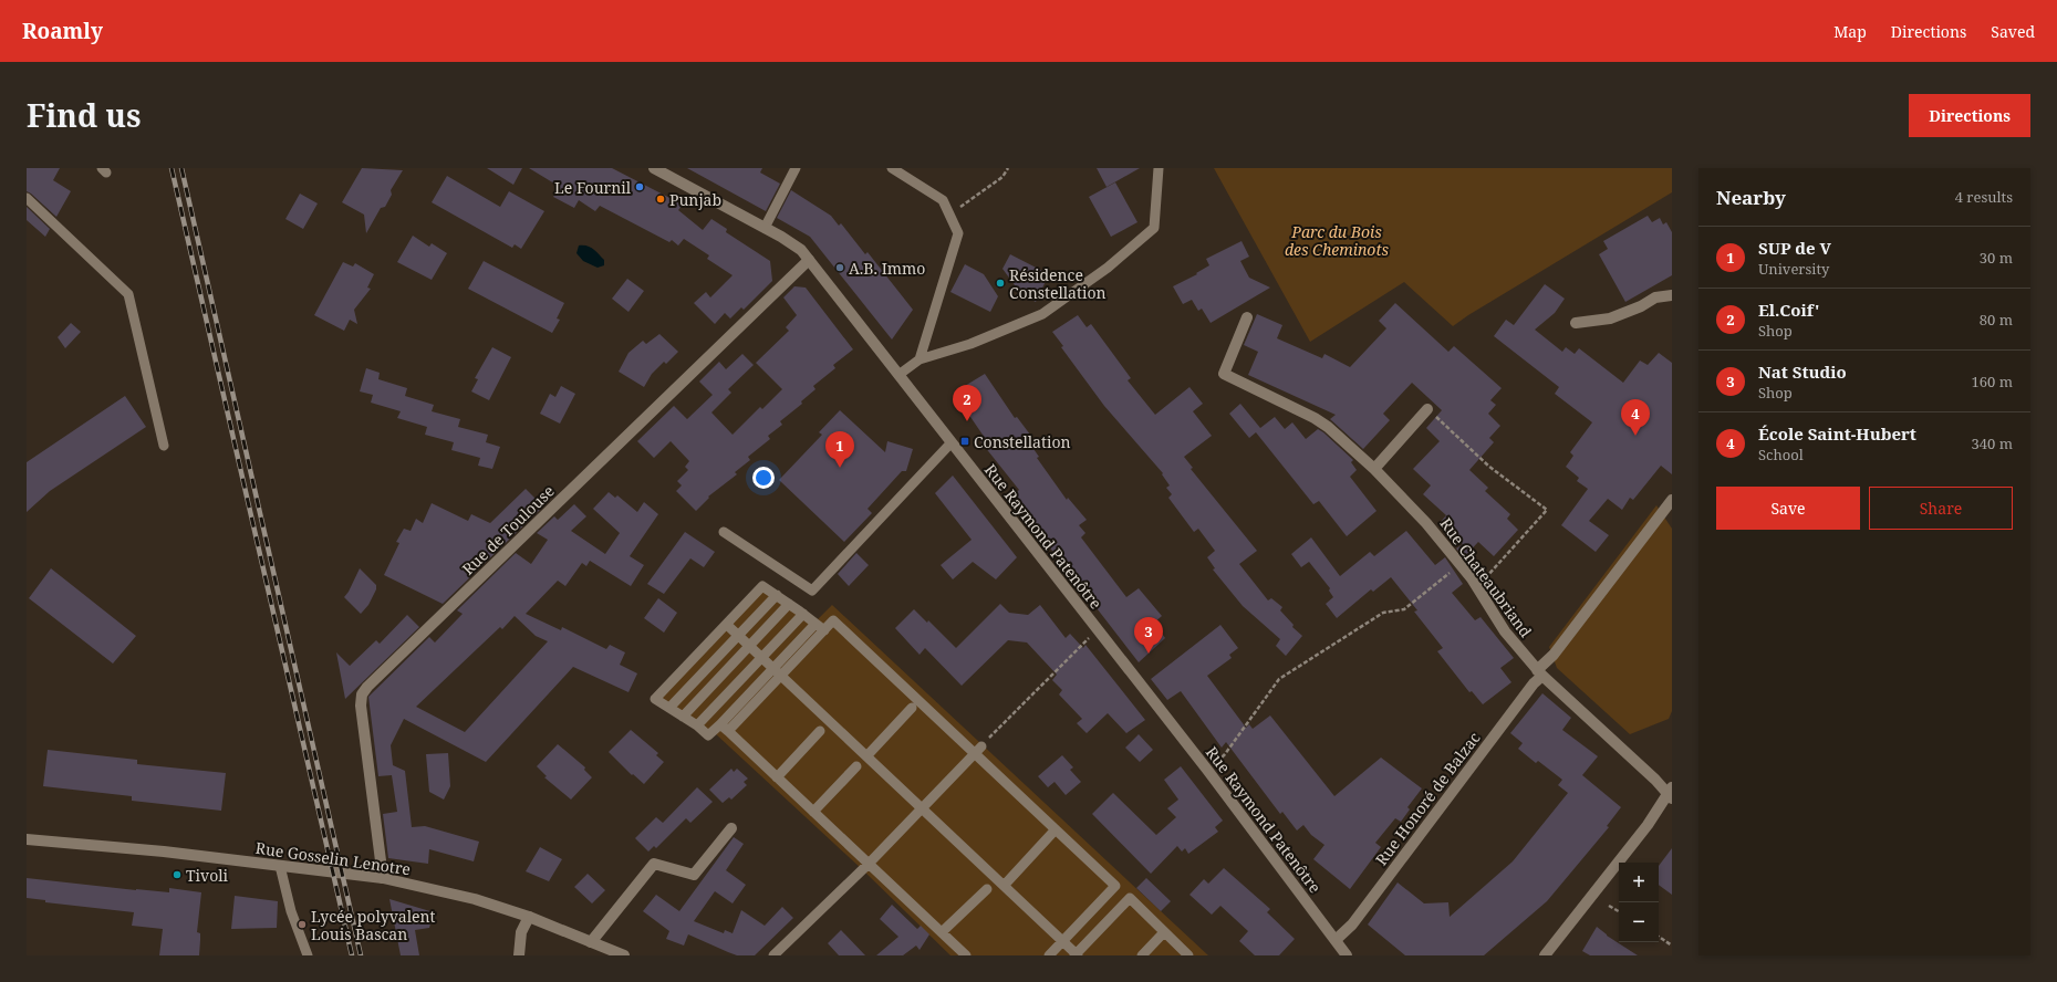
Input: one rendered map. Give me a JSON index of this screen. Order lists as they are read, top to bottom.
{
  "streets": {
    "street": [
      "Rue de Toulouse",
      "Rue Raymond Patenôtre",
      "Rue Chateaubriand",
      "Rue Honoré de Balzac",
      "Rue Gosselin Lenotre"
    ]
  },
  "crossings": [
    ["Rue de Toulouse", "Rue Raymond Patenôtre"],
    ["Rue de Toulouse", "Rue Gosselin Lenotre"],
    ["Rue Raymond Patenôtre", "Rue Honoré de Balzac"],
    ["Rue Chateaubriand", "Rue Honoré de Balzac"]
  ],
  "parks": ["Parc du Bois des Cheminots"],
  "places": {
    "other": [
      "Le Fournil",
      "Punjab",
      "A.B. Immo",
      "Résidence Constellation",
      "Tivoli",
      "Lycée polyvalent Louis Bascan"
    ],
    "transit": ["Constellation"]
  },
  "page": {
    "header": "Roamly",
    "nav": ["Map", "Directions", "Saved"],
    "title": "Find us",
    "buttons": [
      "Directions",
      ["Save", "Share"]
    ],
    "heading": ["Nearby", "4 results"],
    "list": [
      {
        "mark": "1",
        "name": "SUP de V",
        "note": "University",
        "value": "30 m"
      },
      {
        "mark": "2",
        "name": "El.Coif'",
        "note": "Shop",
        "value": "80 m"
      },
      {
        "mark": "3",
        "name": "Nat Studio",
        "note": "Shop",
        "value": "160 m"
      },
      {
        "mark": "4",
        "name": "École Saint-Hubert",
        "note": "School",
        "value": "340 m"
      }
    ],
    "pins": [
      "2",
      "4",
      "1",
      "3"
    ],
    "map_buttons": ["+", "−"]
  }
}
